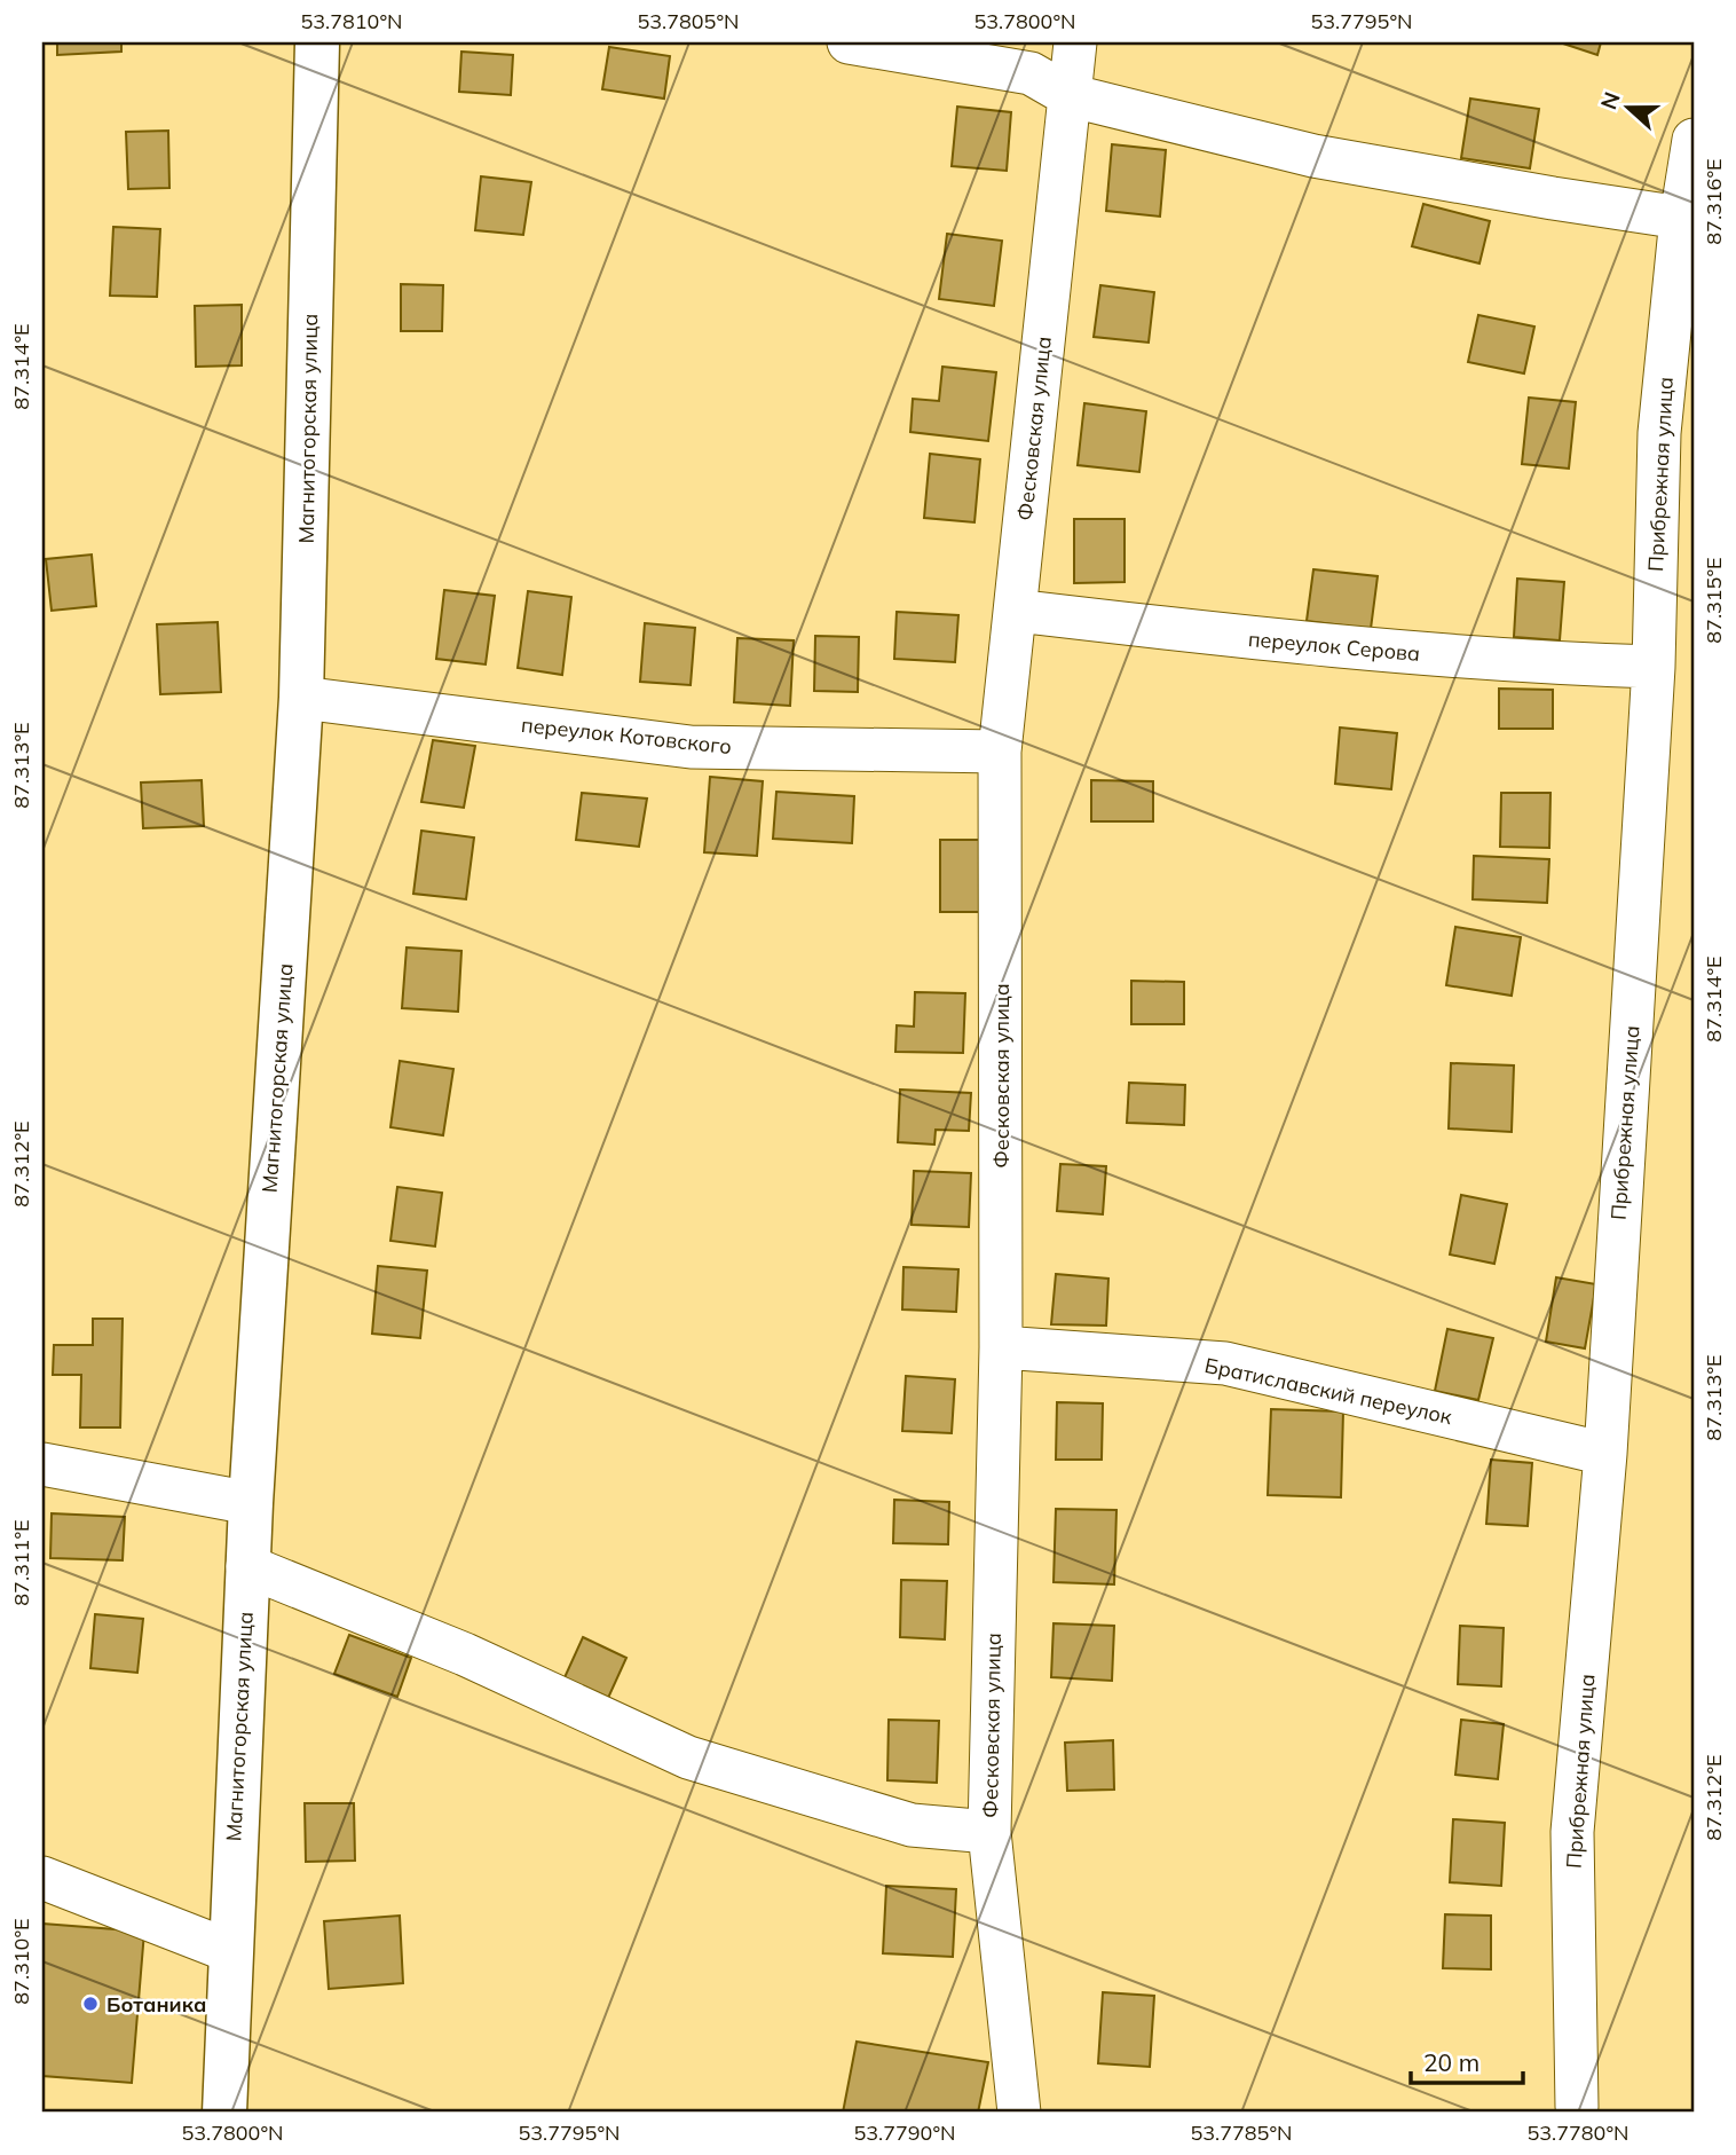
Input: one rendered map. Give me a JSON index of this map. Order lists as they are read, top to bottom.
{
  "streets": {
    "street": [
      "Магнитогорская улица",
      "Фесковская улица",
      "Прибрежная улица",
      "переулок Серова",
      "переулок Котовского",
      "Братиславский переулок"
    ]
  },
  "crossings": [
    ["Магнитогорская улица", "переулок Котовского"],
    ["Фесковская улица", "переулок Серова"],
    ["Фесковская улица", "переулок Котовского"],
    ["Фесковская улица", "Братиславский переулок"],
    ["Прибрежная улица", "переулок Серова"],
    ["Прибрежная улица", "Братиславский переулок"]
  ],
  "places": ["Ботаника"],
  "scale_bar": "20 m",
  "north": "left",
  "coordinates": [
    "53.7810°N",
    "53.7805°N",
    "53.7800°N",
    "53.7795°N",
    "87.316°E",
    "87.314°E",
    "87.315°E",
    "87.313°E",
    "87.312°E",
    "87.311°E",
    "87.310°E",
    "53.7790°N",
    "53.7785°N",
    "53.7780°N"
  ]
}
